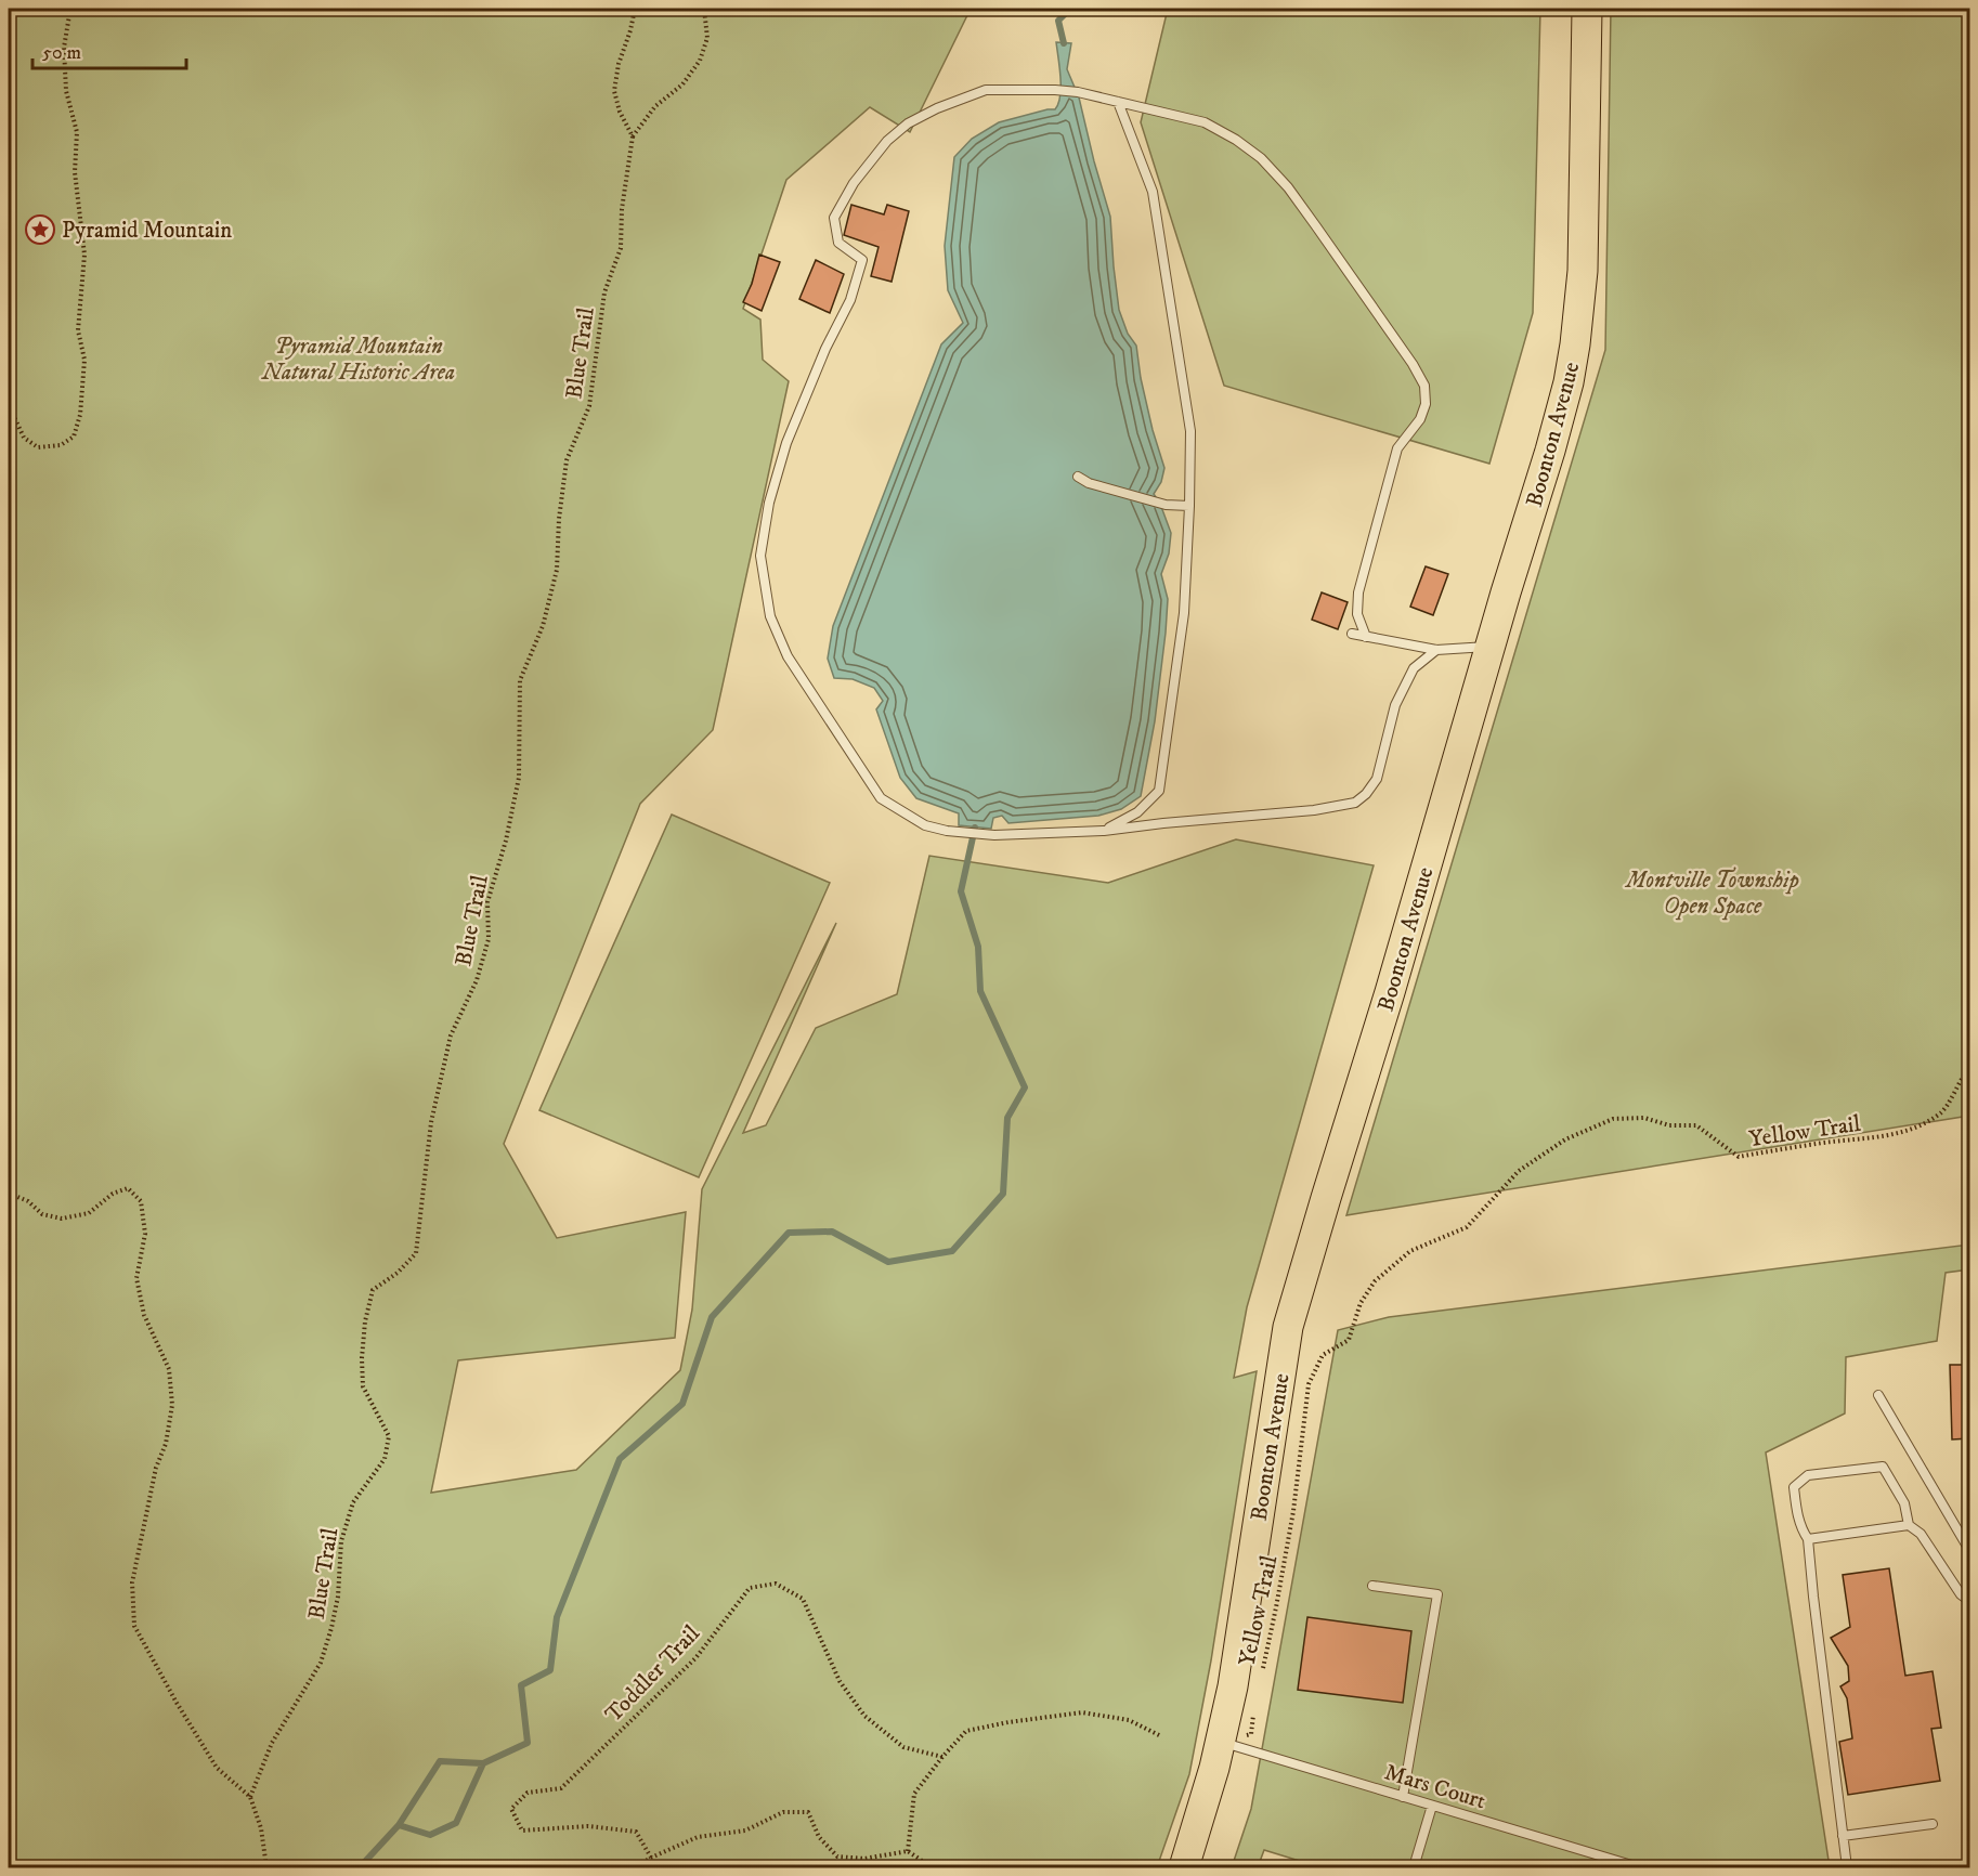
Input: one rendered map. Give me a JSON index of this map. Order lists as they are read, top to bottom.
{
  "streets": {
    "main road": ["Boonton Avenue"],
    "lane": ["Mars Court"],
    "path": ["Blue Trail", "Yellow Trail", "Toddler Trail"]
  },
  "crossings": [
    ["Boonton Avenue", "Mars Court"]
  ],
  "parks": ["Pyramid Mountain Natural Historic Area", "Montville Township Open Space"],
  "places": {
    "place": ["Pyramid Mountain"]
  },
  "scale_bar": "50 m"
}
